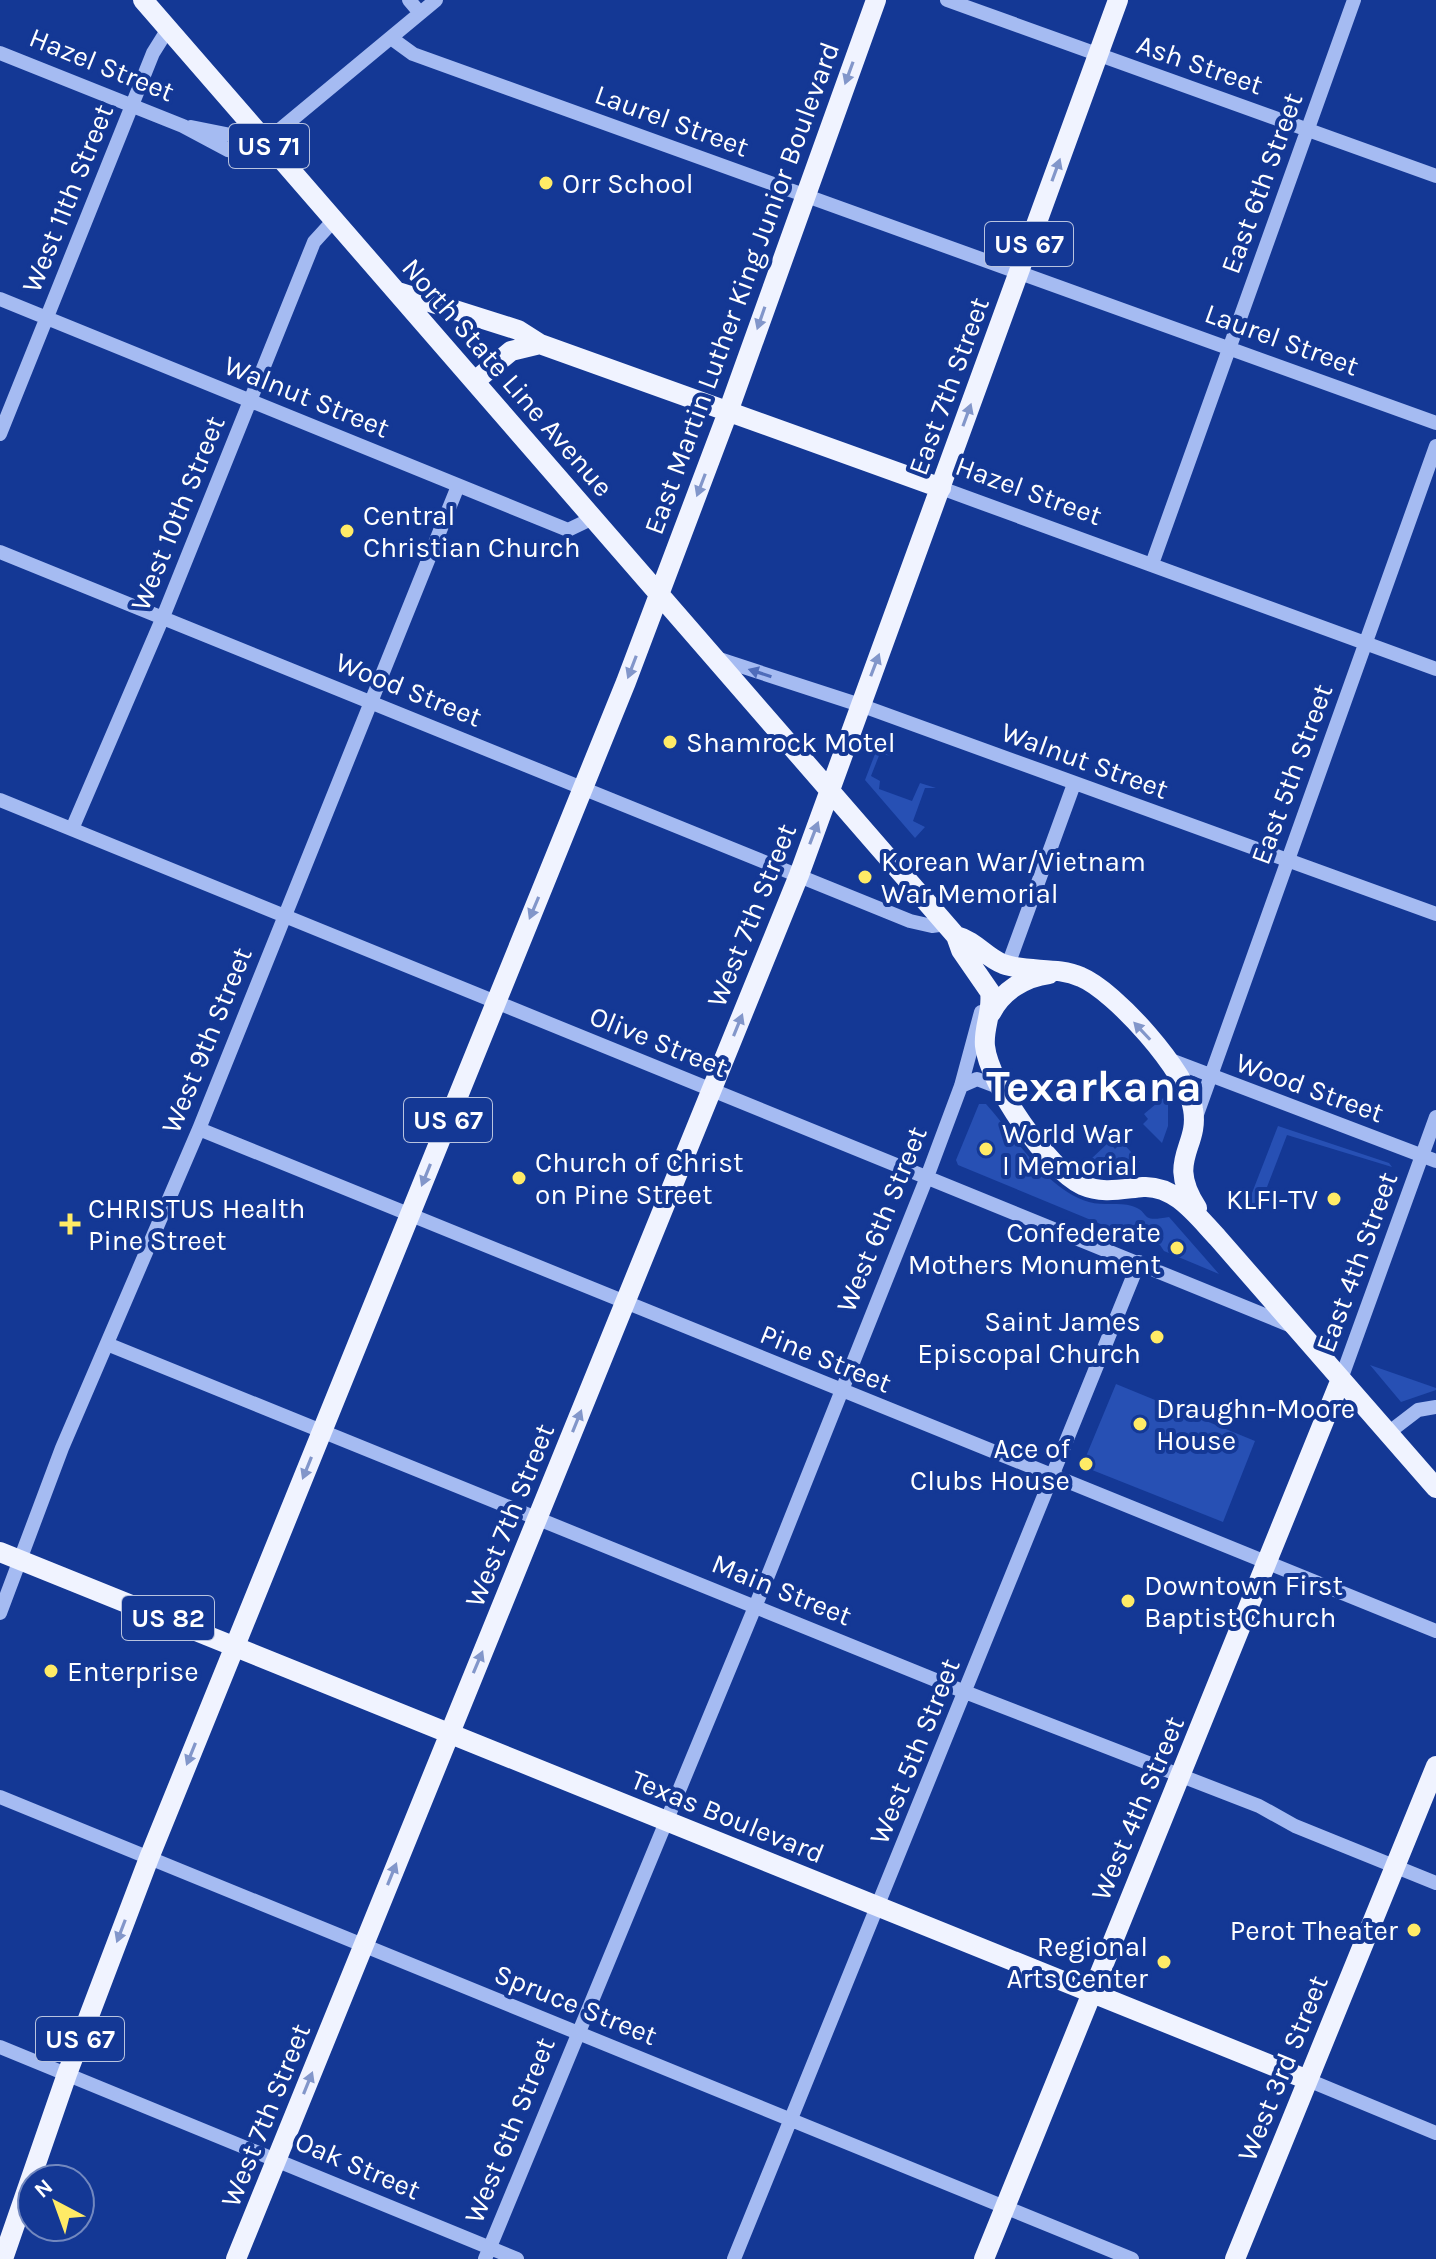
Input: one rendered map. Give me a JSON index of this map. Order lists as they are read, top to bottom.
{
  "streets": {
    "main road": [
      "Hazel Street",
      "US 71",
      "US 67",
      "East Martin Luther King Junior Boulevard",
      "North State Line Avenue",
      "East 7th Street",
      "West 7th Street",
      "US 82",
      "West 4th Street",
      "Texas Boulevard",
      "West 3rd Street"
    ],
    "street": [
      "Ash Street",
      "Laurel Street",
      "East 6th Street",
      "West 11th Street",
      "Walnut Street",
      "West 10th Street",
      "Wood Street",
      "East 5th Street",
      "West 9th Street",
      "Olive Street",
      "West 6th Street",
      "East 4th Street",
      "Pine Street",
      "Main Street",
      "West 5th Street",
      "Spruce Street",
      "Oak Street"
    ]
  },
  "crossings": [
    ["Hazel Street", "East 6th Street"],
    ["Hazel Street", "West 11th Street"],
    ["Hazel Street", "East Martin Luther King Junior Boulevard"],
    ["Hazel Street", "North State Line Avenue"],
    ["Hazel Street", "East 7th Street"],
    ["Hazel Street", "East 5th Street"],
    ["Ash Street", "East 6th Street"],
    ["Ash Street", "East 7th Street"],
    ["Laurel Street", "East 6th Street"],
    ["Laurel Street", "East Martin Luther King Junior Boulevard"],
    ["Laurel Street", "East 7th Street"],
    ["West 11th Street", "North State Line Avenue"],
    ["West 11th Street", "Walnut Street"],
    ["US 67", "East Martin Luther King Junior Boulevard"],
    ["US 67", "North State Line Avenue"],
    ["US 67", "Wood Street"],
    ["US 67", "Olive Street"],
    ["US 67", "Pine Street"],
    ["US 67", "Main Street"],
    ["US 67", "Texas Boulevard"],
    ["US 67", "Spruce Street"],
    ["US 67", "Oak Street"],
    ["East Martin Luther King Junior Boulevard", "North State Line Avenue"],
    ["North State Line Avenue", "East 7th Street"],
    ["North State Line Avenue", "Walnut Street"],
    ["North State Line Avenue", "West 10th Street"],
    ["North State Line Avenue", "Wood Street"],
    ["North State Line Avenue", "East 5th Street"],
    ["North State Line Avenue", "West 7th Street"],
    ["North State Line Avenue", "Olive Street"],
    ["North State Line Avenue", "West 6th Street"],
    ["North State Line Avenue", "East 4th Street"],
    ["North State Line Avenue", "West 4th Street"],
    ["East 7th Street", "Walnut Street"],
    ["East 7th Street", "West 7th Street"],
    ["Walnut Street", "West 10th Street"],
    ["Walnut Street", "East 5th Street"],
    ["Walnut Street", "West 9th Street"],
    ["West 10th Street", "Wood Street"],
    ["West 10th Street", "Olive Street"],
    ["Wood Street", "East 5th Street"],
    ["Wood Street", "West 7th Street"],
    ["Wood Street", "West 9th Street"],
    ["Wood Street", "East 4th Street"],
    ["West 7th Street", "Olive Street"],
    ["West 7th Street", "Pine Street"],
    ["West 7th Street", "Main Street"],
    ["West 7th Street", "Texas Boulevard"],
    ["West 7th Street", "Spruce Street"],
    ["West 7th Street", "Oak Street"],
    ["West 9th Street", "Olive Street"],
    ["West 9th Street", "Pine Street"],
    ["West 9th Street", "Main Street"],
    ["West 9th Street", "Texas Boulevard"],
    ["Olive Street", "West 6th Street"],
    ["Olive Street", "West 5th Street"],
    ["West 6th Street", "Pine Street"],
    ["West 6th Street", "Main Street"],
    ["West 6th Street", "Texas Boulevard"],
    ["West 6th Street", "Spruce Street"],
    ["West 6th Street", "Oak Street"],
    ["East 4th Street", "West 4th Street"],
    ["Pine Street", "West 5th Street"],
    ["Pine Street", "West 4th Street"],
    ["Main Street", "West 5th Street"],
    ["Main Street", "West 4th Street"],
    ["Main Street", "West 3rd Street"],
    ["West 5th Street", "Texas Boulevard"],
    ["West 5th Street", "Spruce Street"],
    ["West 4th Street", "Texas Boulevard"],
    ["West 4th Street", "Spruce Street"],
    ["Texas Boulevard", "West 3rd Street"]
  ],
  "one_way": ["East Martin Luther King Junior Boulevard", "East 7th Street", "West 7th Street"],
  "districts": ["Texarkana"],
  "places": {
    "other": [
      "Orr School",
      "Central Christian Church",
      "Shamrock Motel",
      "Korean War/Vietnam War Memorial",
      "World War I Memorial",
      "Church of Christ on Pine Street",
      "KLFI-TV",
      "Confederate Mothers Monument",
      "Saint James Episcopal Church",
      "Draughn-Moore House",
      "Ace of Clubs House",
      "Downtown First Baptist Church",
      "Enterprise",
      "Perot Theater",
      "Regional Arts Center"
    ],
    "health": ["CHRISTUS Health Pine Street"]
  },
  "north": "top left"
}
